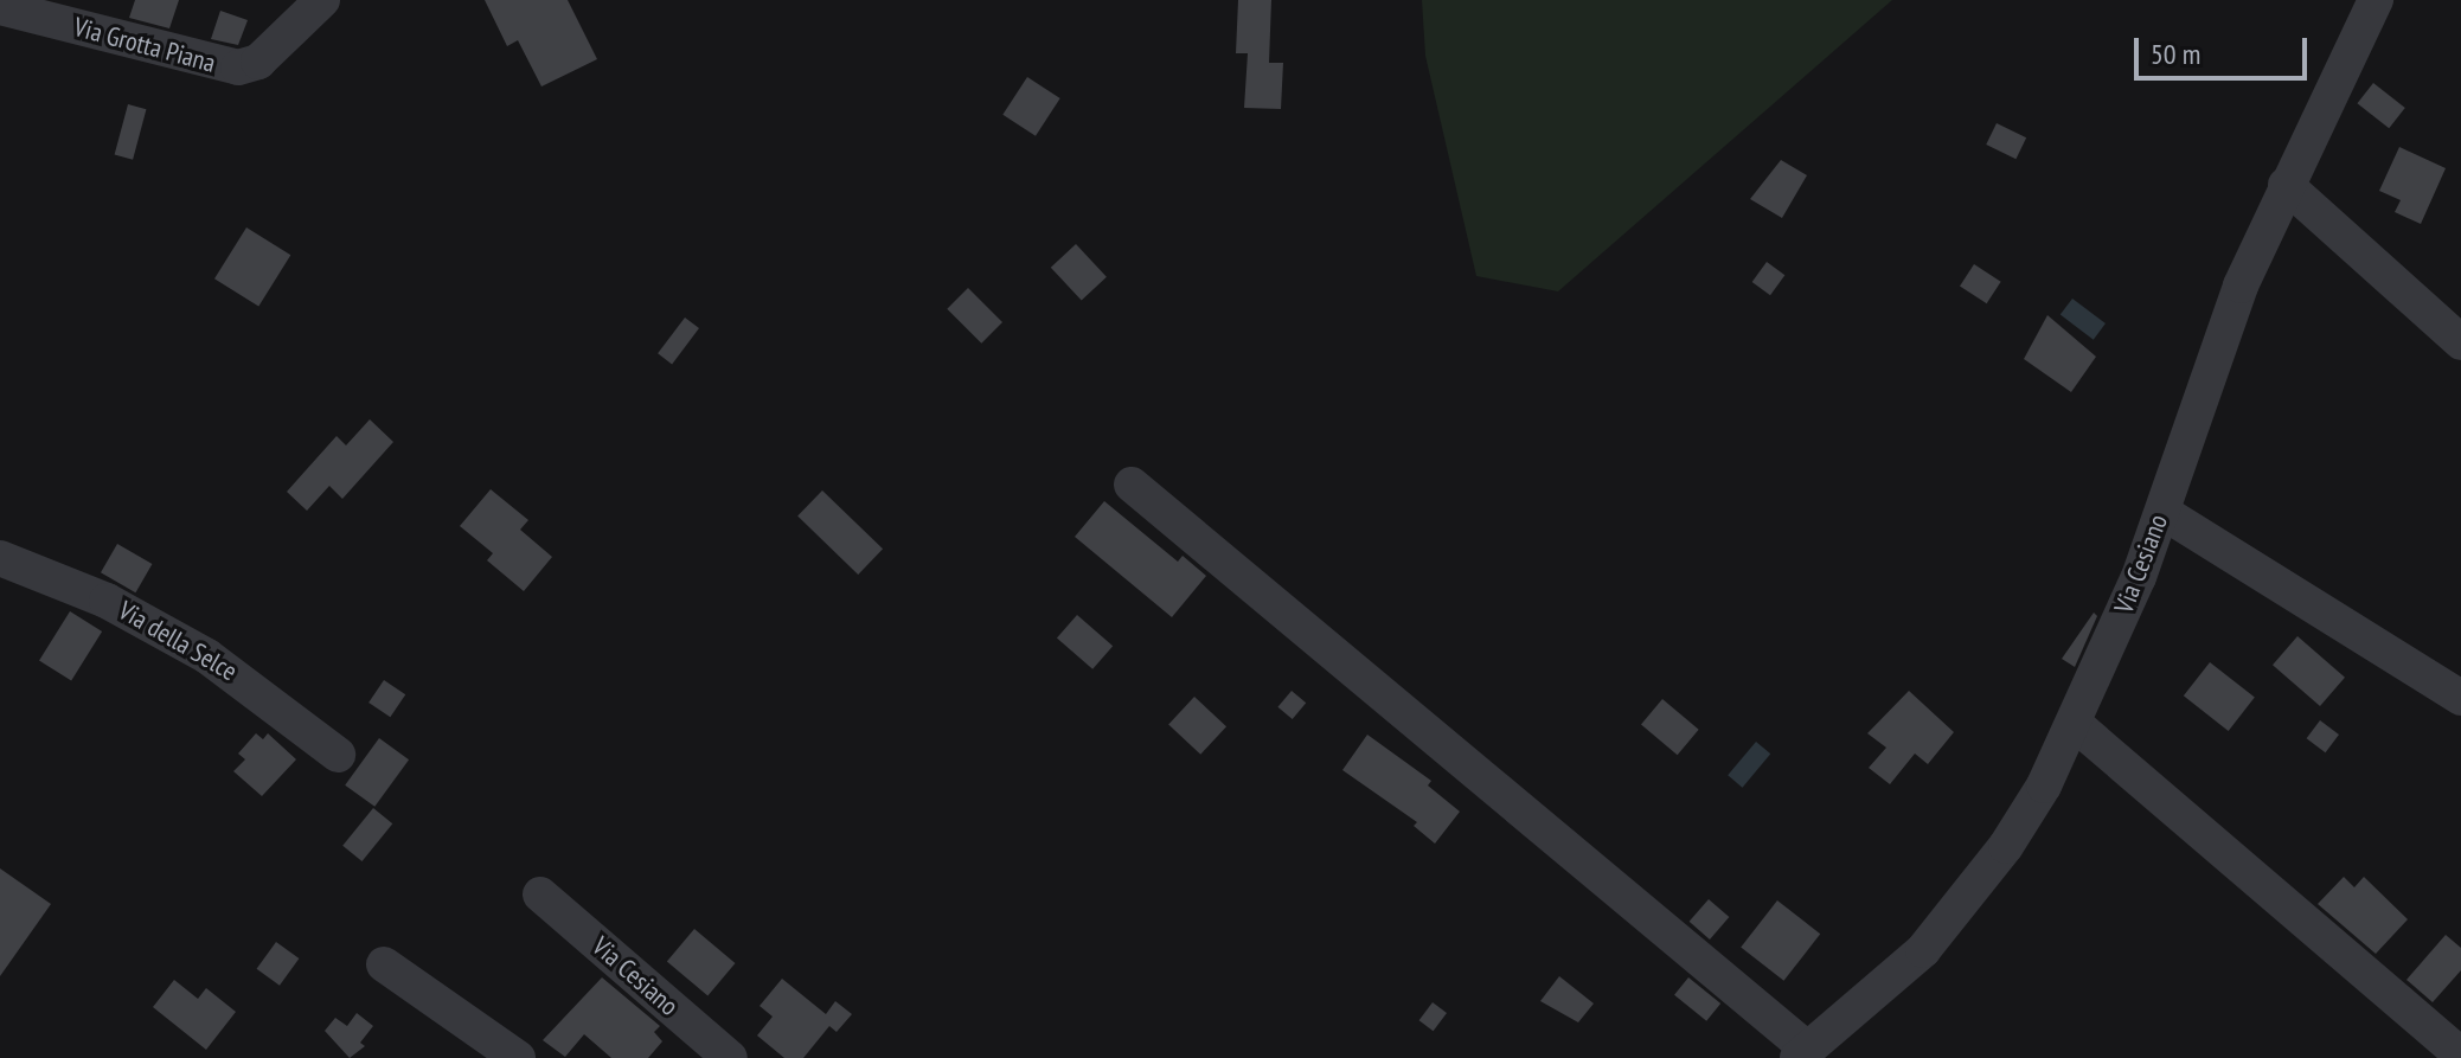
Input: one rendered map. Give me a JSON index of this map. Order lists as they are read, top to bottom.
{
  "streets": {
    "street": ["Via Grotta Piana", "Via Cesiano", "Via della Selce"]
  },
  "scale_bar": "50 m"
}
